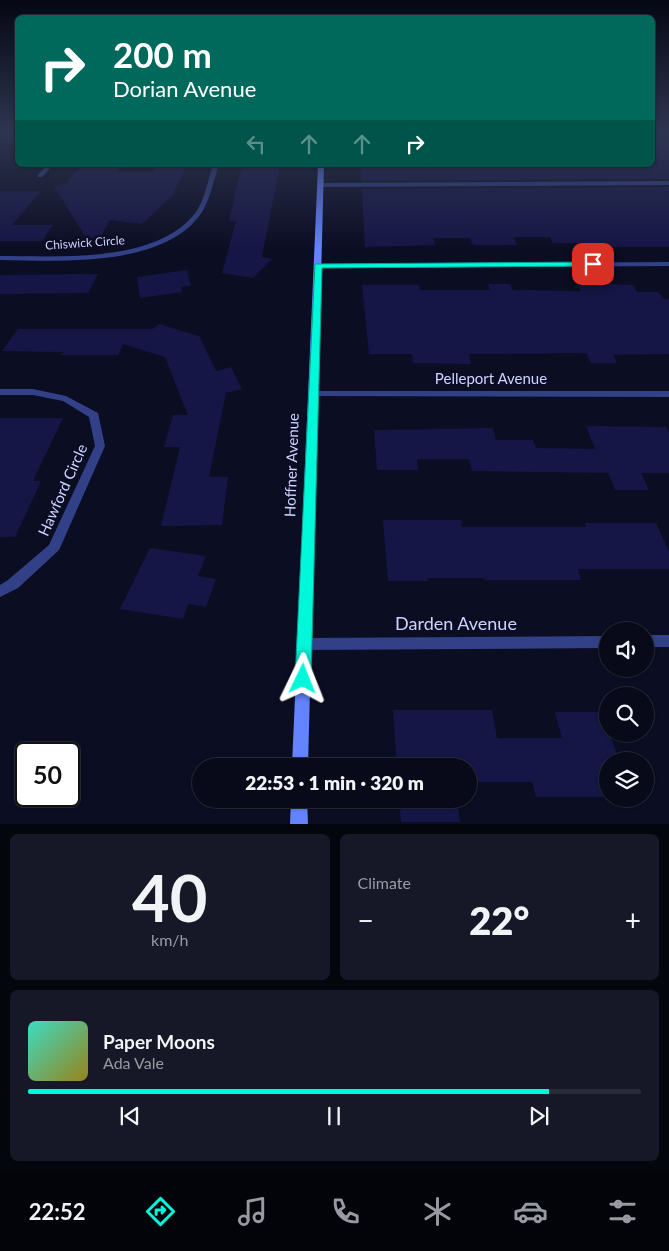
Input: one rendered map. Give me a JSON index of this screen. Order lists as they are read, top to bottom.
{
  "streets": {
    "main road": ["Hoffner Avenue"],
    "street": [
      "Chiswick Circle",
      "Pelleport Avenue",
      "Hawford Circle",
      "Darden Avenue"
    ]
  },
  "crossings": [
    ["Pelleport Avenue", "Hoffner Avenue"],
    ["Hoffner Avenue", "Darden Avenue"]
  ],
  "page": {
    "turn": ["200 m", "Dorian Avenue"],
    "limit": "50",
    "trip": "22:53 · 1 min · 320 m",
    "tile": [
      ["40", "km/h"],
      "Climate"
    ],
    "heat": ["−", "22°", "+"],
    "song": ["Paper Moons", "Ada Vale"],
    "tabs": "22:52"
  }
}
